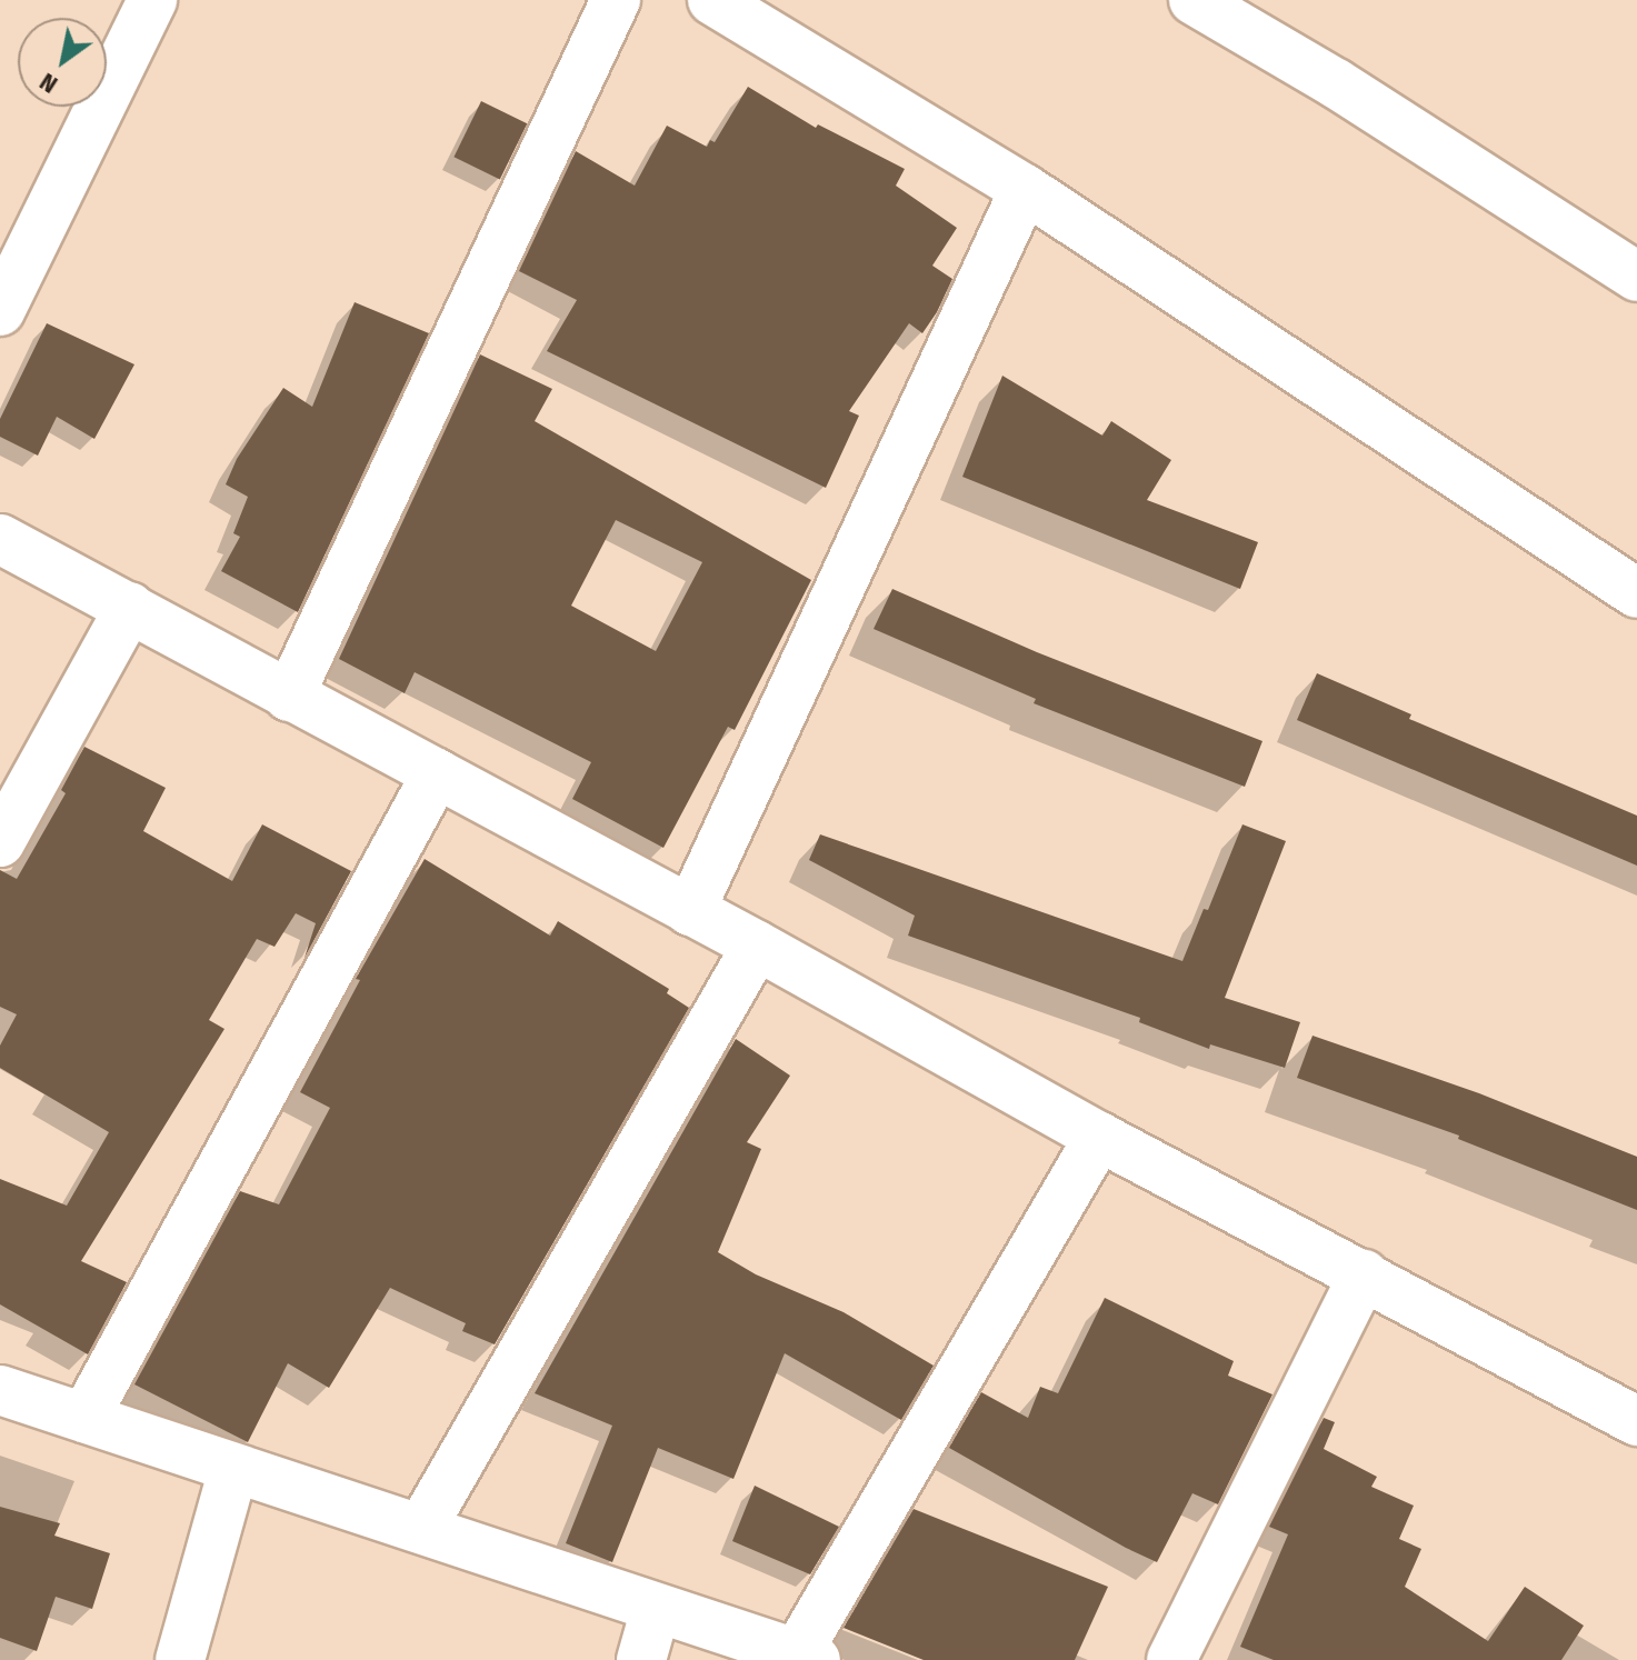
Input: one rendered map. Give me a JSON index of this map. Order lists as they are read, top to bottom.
{
  "north": "bottom left"
}
